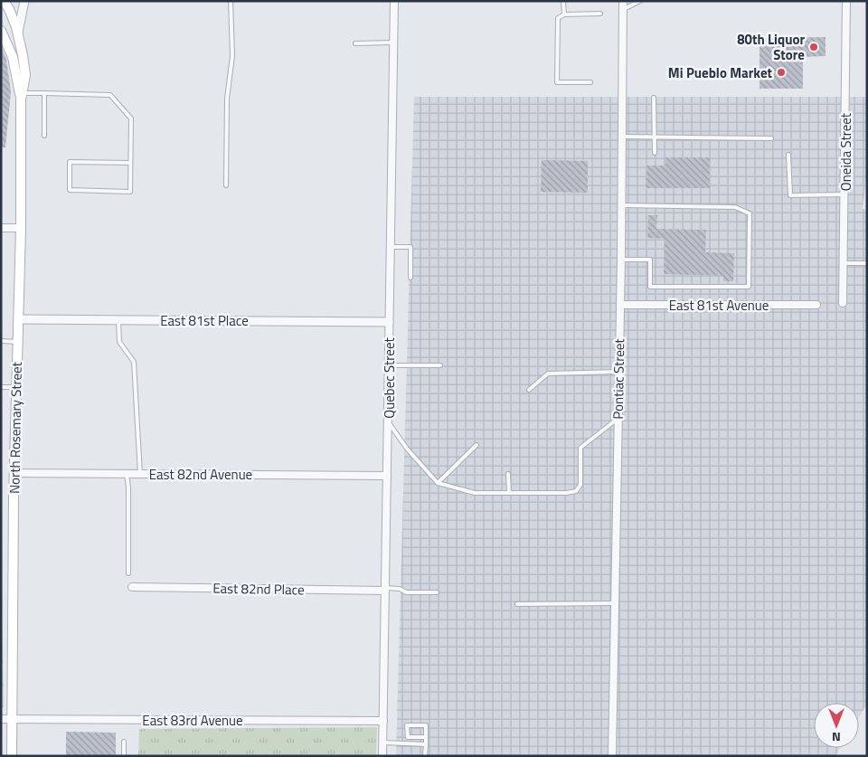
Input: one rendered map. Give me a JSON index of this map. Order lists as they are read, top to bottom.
{
  "streets": {
    "main road": ["North Rosemary Street"],
    "street": [
      "Oneida Street",
      "East 81st Avenue",
      "East 81st Place",
      "Quebec Street",
      "Pontiac Street",
      "East 82nd Avenue",
      "East 82nd Place",
      "East 83rd Avenue"
    ]
  },
  "crossings": [
    ["East 81st Avenue", "Pontiac Street"],
    ["East 81st Place", "Quebec Street"],
    ["East 81st Place", "North Rosemary Street"],
    ["Quebec Street", "East 82nd Avenue"],
    ["Quebec Street", "East 82nd Place"],
    ["Quebec Street", "East 83rd Avenue"],
    ["North Rosemary Street", "East 82nd Avenue"],
    ["North Rosemary Street", "East 83rd Avenue"]
  ],
  "places": ["80th Liquor Store", "Mi Pueblo Market"],
  "north": "bottom"
}
